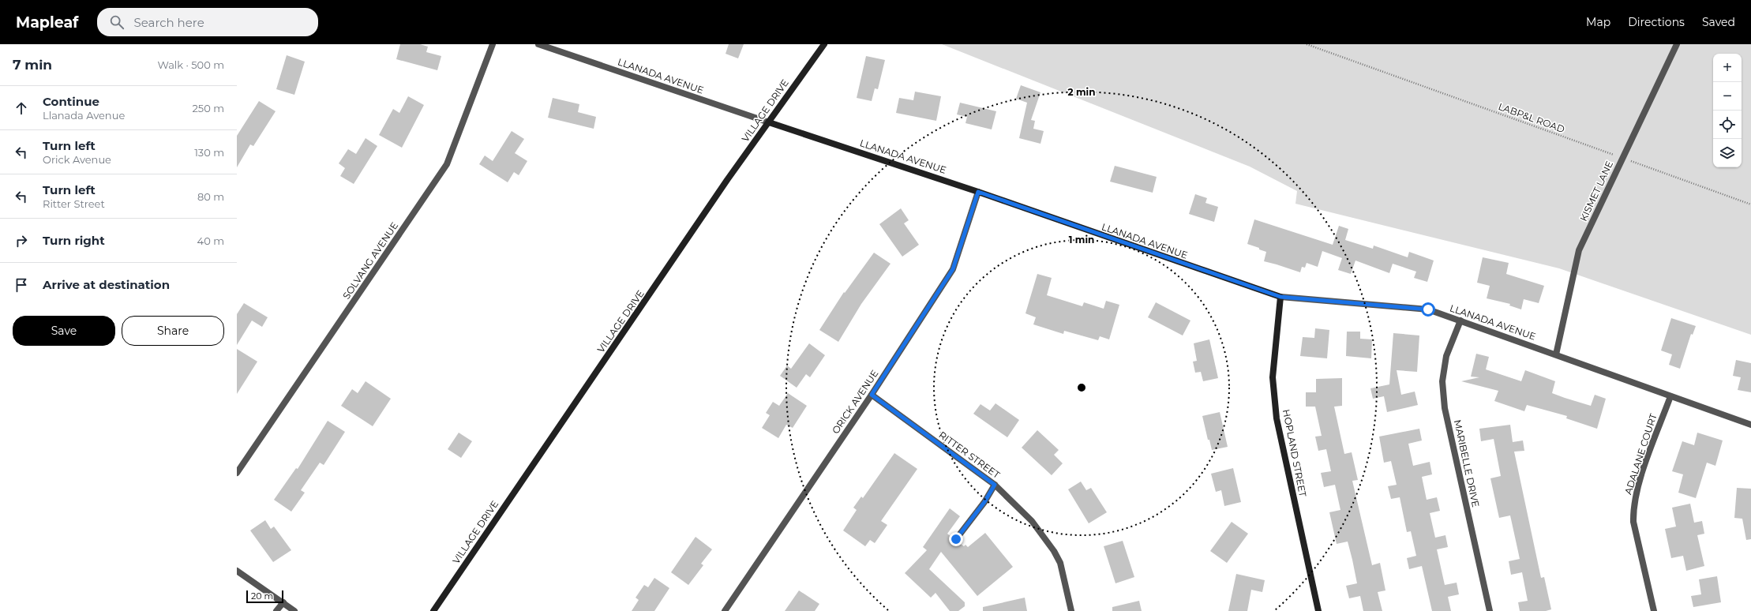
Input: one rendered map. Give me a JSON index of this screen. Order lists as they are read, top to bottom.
{
  "streets": {
    "street": [
      "LLANADA AVENUE",
      "VILLAGE DRIVE",
      "KISMET LANE",
      "SOLVANG AVENUE",
      "ORICK AVENUE",
      "HOPLAND STREET",
      "ADALANE COURT",
      "RITTER STREET",
      "MARIBELLE DRIVE"
    ],
    "path": ["LABP&L ROAD"]
  },
  "crossings": [
    ["LLANADA AVENUE", "VILLAGE DRIVE"],
    ["LLANADA AVENUE", "KISMET LANE"],
    ["LLANADA AVENUE", "ORICK AVENUE"],
    ["LLANADA AVENUE", "HOPLAND STREET"],
    ["LLANADA AVENUE", "ADALANE COURT"],
    ["LLANADA AVENUE", "MARIBELLE DRIVE"],
    ["LABP&L ROAD", "KISMET LANE"],
    ["ORICK AVENUE", "RITTER STREET"]
  ],
  "scale_bar": "20 m",
  "page": {
    "header": "Mapleaf",
    "search": "Search here",
    "nav": ["Map", "Directions", "Saved"],
    "heading": ["7 min", "Walk · 500 m"],
    "map_buttons": ["+", "−"],
    "list": [
      ["Continue", "Llanada Avenue", "250 m"],
      ["Turn left", "Orick Avenue", "130 m"],
      ["Turn left", "Ritter Street", "80 m"],
      ["Turn right", "40 m"],
      "Arrive at destination"
    ],
    "buttons": ["Save", "Share"],
    "scale": "20 m"
  },
  "rings": ["2 min", "1 min"]
}
